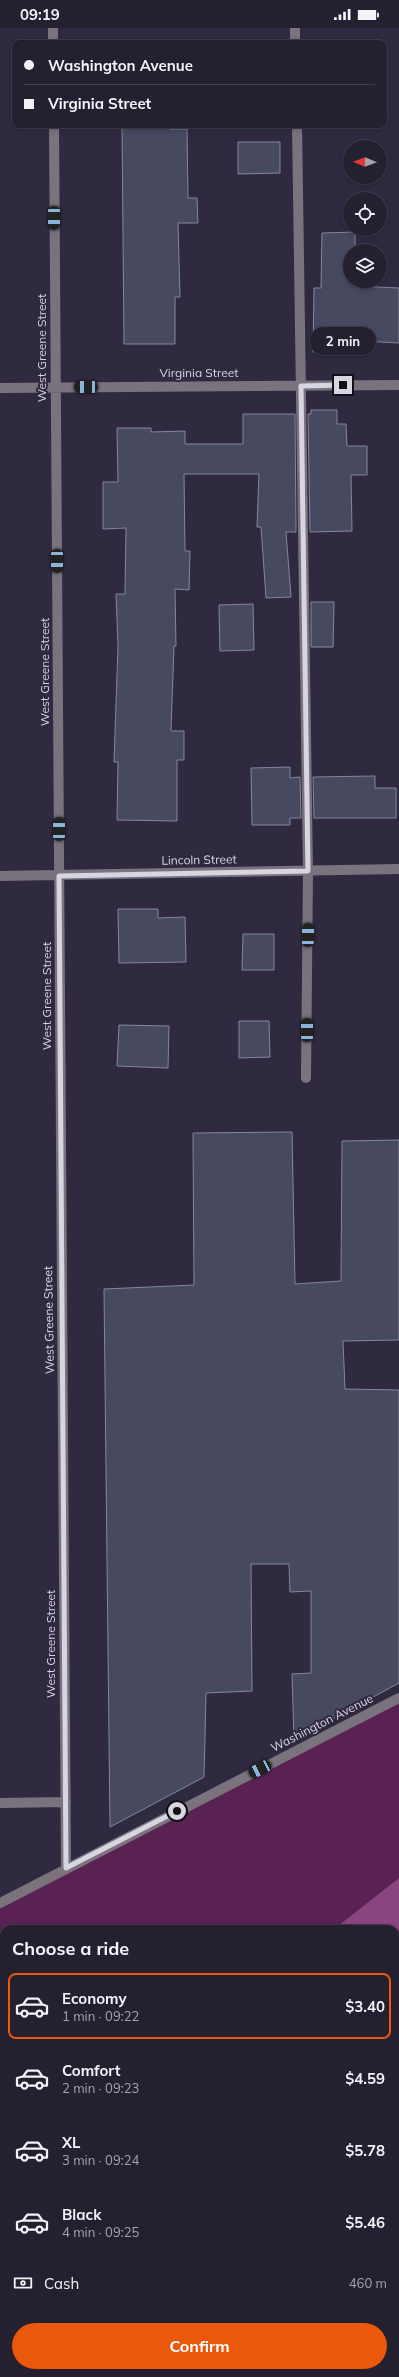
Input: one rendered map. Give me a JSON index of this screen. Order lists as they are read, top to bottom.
{
  "streets": {
    "street": [
      "West Greene Street",
      "Virginia Street",
      "Lincoln Street",
      "Washington Avenue"
    ]
  },
  "crossings": [
    ["West Greene Street", "Virginia Street"],
    ["West Greene Street", "Lincoln Street"],
    ["West Greene Street", "Washington Avenue"]
  ],
  "north": "left",
  "page": {
    "status": "09:19",
    "banner": ["Washington Avenue", "Virginia Street"],
    "bubble": "2 min",
    "heading": "Choose a ride",
    "list": [
      {
        "name": "Economy",
        "note": "1 min · 09:22",
        "value": "$3.40"
      },
      {
        "name": "Comfort",
        "note": "2 min · 09:23",
        "value": "$4.59"
      },
      {
        "name": "XL",
        "note": "3 min · 09:24",
        "value": "$5.78"
      },
      {
        "name": "Black",
        "note": "4 min · 09:25",
        "value": "$5.46"
      }
    ],
    "pay": ["Cash", "460 m"],
    "buttons": "Confirm"
  }
}
